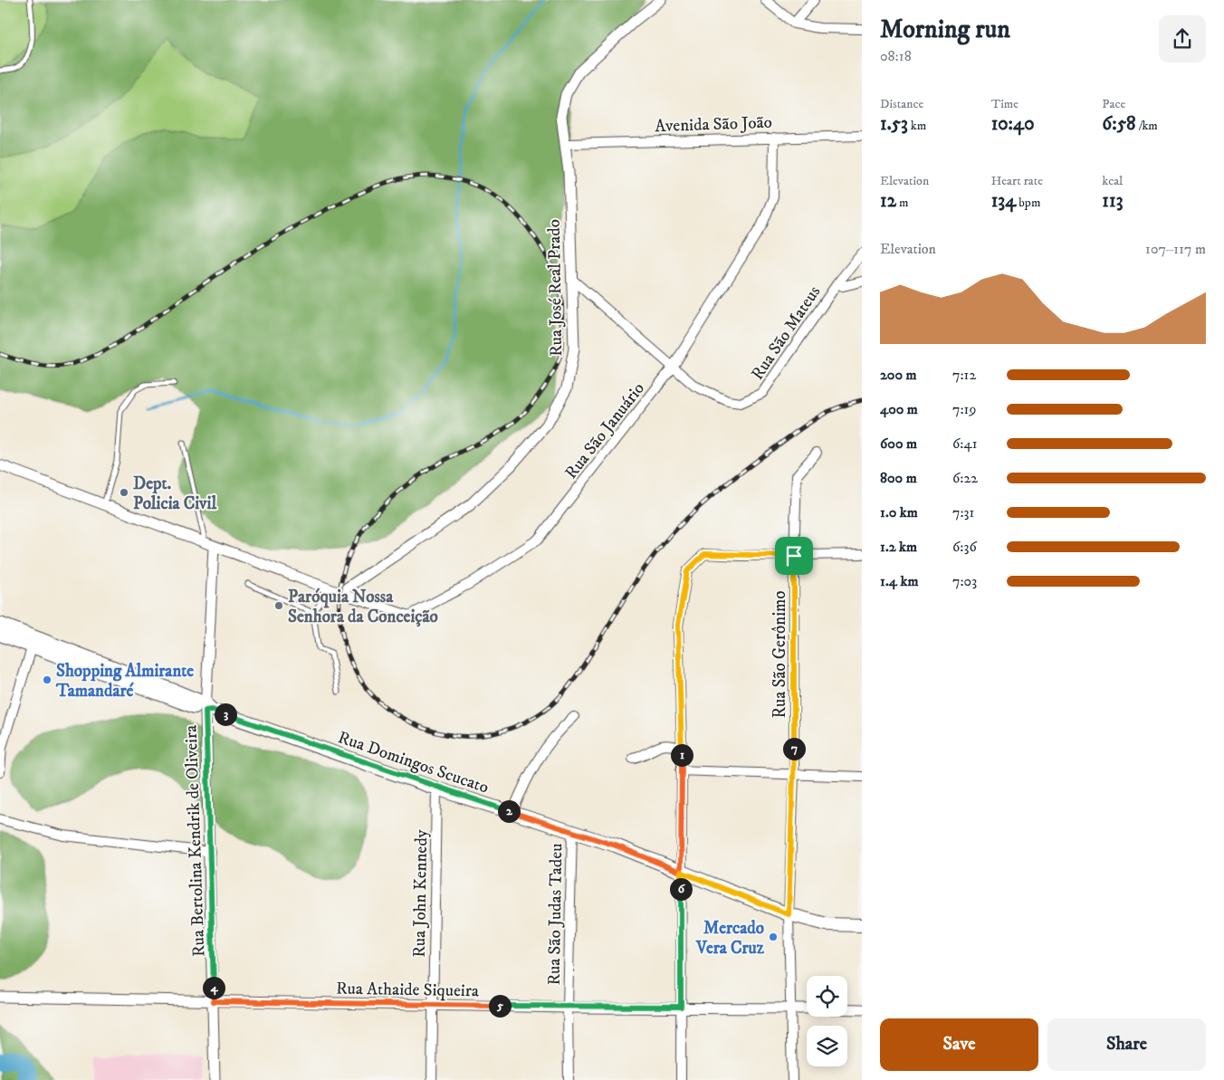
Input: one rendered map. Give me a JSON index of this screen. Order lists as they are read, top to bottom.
{
  "streets": {
    "main road": ["Rua Domingos Scucato"],
    "street": [
      "Avenida São João",
      "Rua José Real Prado",
      "Rua São Mateus",
      "Rua São Januário",
      "Rua São Gerônimo",
      "Rua Bertolina Kendrik de Oliveira",
      "Rua John Kennedy",
      "Rua São Judas Tadeu",
      "Rua Athaide Siqueira"
    ]
  },
  "crossings": [
    ["Avenida São João", "Rua José Real Prado"],
    ["Avenida São João", "Rua São Januário"],
    ["Rua José Real Prado", "Rua São Mateus"],
    ["Rua José Real Prado", "Rua São Januário"],
    ["Rua São Mateus", "Rua São Januário"],
    ["Rua São Gerônimo", "Rua Domingos Scucato"],
    ["Rua São Gerônimo", "Rua Athaide Siqueira"],
    ["Rua Domingos Scucato", "Rua Bertolina Kendrik de Oliveira"],
    ["Rua Domingos Scucato", "Rua John Kennedy"],
    ["Rua Domingos Scucato", "Rua São Judas Tadeu"],
    ["Rua Bertolina Kendrik de Oliveira", "Rua Athaide Siqueira"],
    ["Rua John Kennedy", "Rua Athaide Siqueira"],
    ["Rua São Judas Tadeu", "Rua Athaide Siqueira"]
  ],
  "places": [
    "Dept. Policia Civil",
    "Paróquia Nossa Senhora da Conceição",
    "Shopping Almirante Tamandaré",
    "Mercado Vera Cruz"
  ],
  "page": {
    "heading": ["Morning run", "08:18"],
    "stats": [
      ["Distance", "1.53 km"],
      ["Time", "10:40"],
      ["Pace", "6:58 /km"],
      ["Elevation", "12 m"],
      ["Heart rate", "134 bpm"],
      ["kcal", "113"]
    ],
    "chart": ["Elevation", "107–117 m"],
    "list": [
      {
        "name": "200 m",
        "note": "7:12"
      },
      {
        "name": "400 m",
        "note": "7:19"
      },
      {
        "name": "600 m",
        "note": "6:41"
      },
      {
        "name": "800 m",
        "note": "6:22"
      },
      {
        "name": "1.0 km",
        "note": "7:31"
      },
      {
        "name": "1.2 km",
        "note": "6:36"
      },
      {
        "name": "1.4 km",
        "note": "7:03"
      }
    ],
    "pins": [
      "3",
      "7",
      "1",
      "2",
      "6",
      "4",
      "5"
    ],
    "buttons": ["Save", "Share"]
  }
}
